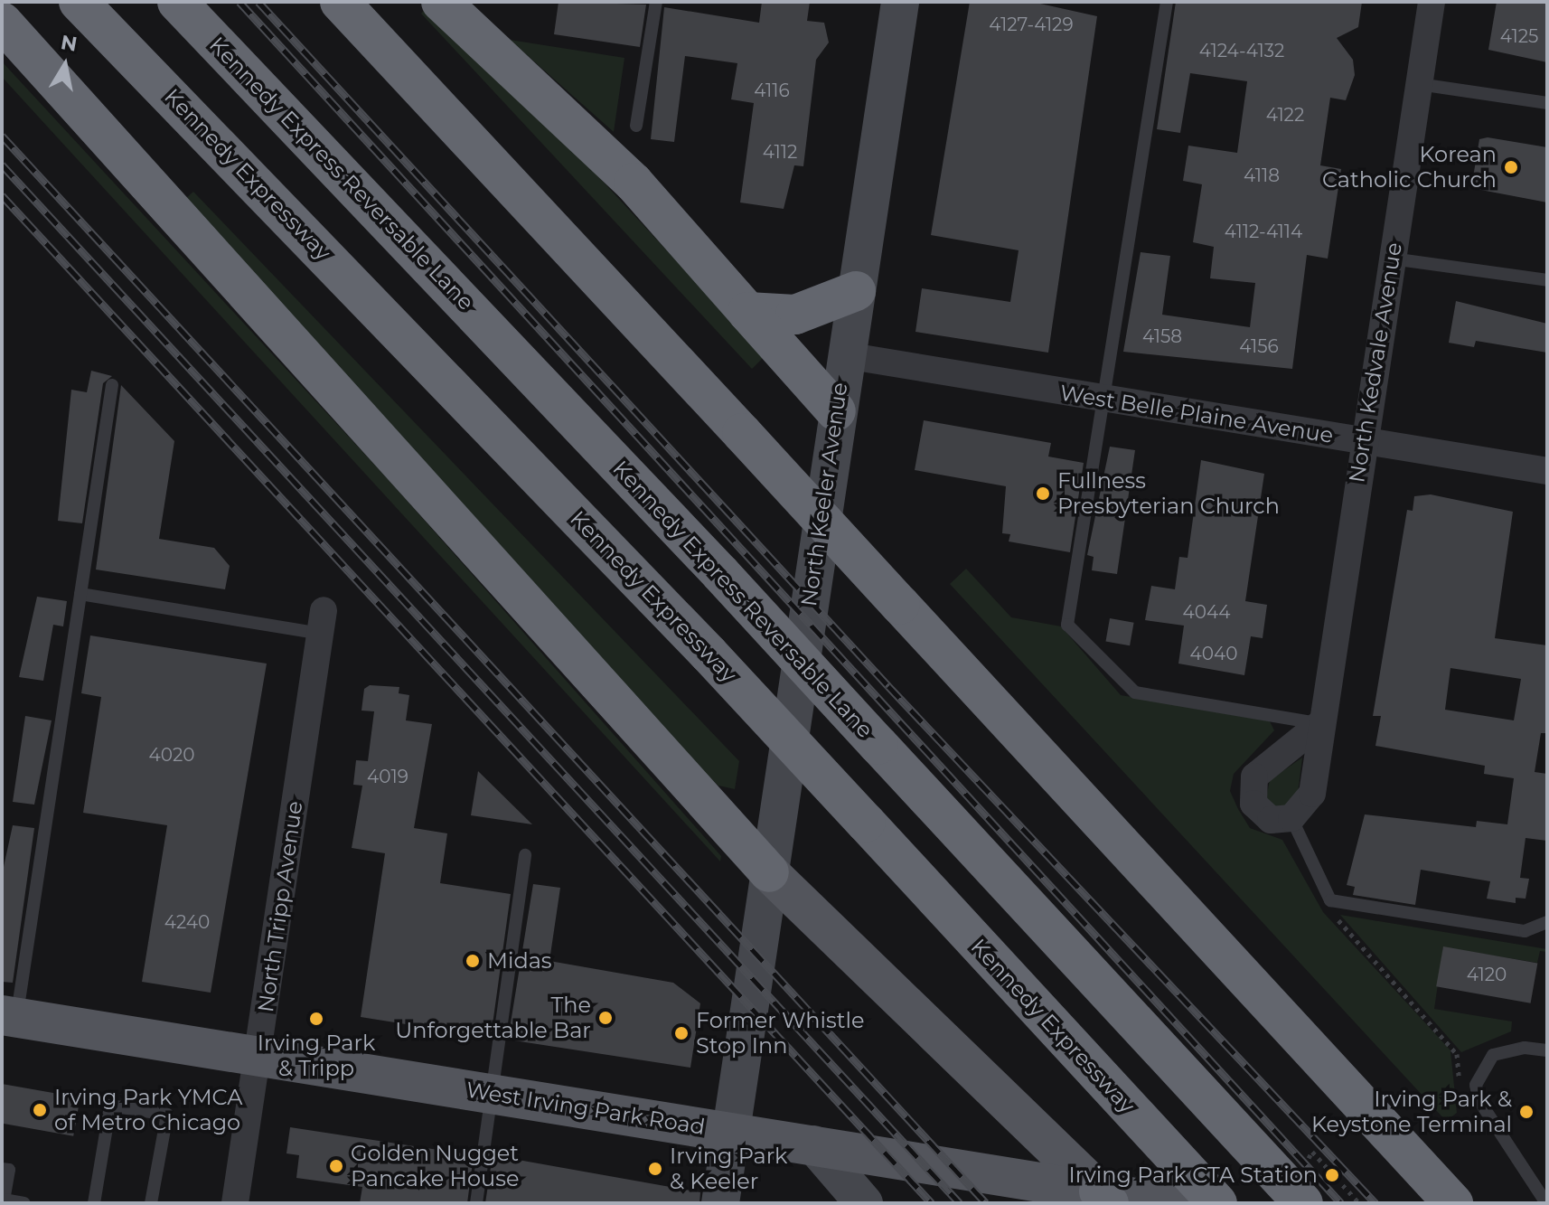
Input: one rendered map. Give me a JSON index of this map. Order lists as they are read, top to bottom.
{
  "streets": {
    "highway": ["Kennedy Express Reversable Lane", "Kennedy Expressway"],
    "main road": ["West Irving Park Road"],
    "street": [
      "North Kedvale Avenue",
      "West Belle Plaine Avenue",
      "North Keeler Avenue",
      "North Tripp Avenue"
    ]
  },
  "crossings": [
    ["North Kedvale Avenue", "West Belle Plaine Avenue"],
    ["West Belle Plaine Avenue", "North Keeler Avenue"],
    ["North Keeler Avenue", "West Irving Park Road"],
    ["North Tripp Avenue", "West Irving Park Road"]
  ],
  "places": [
    "Korean Catholic Church",
    "Fullness Presbyterian Church",
    "Midas",
    "The Unforgettable Bar",
    "Irving Park & Tripp",
    "Former Whistle Stop Inn",
    "Irving Park YMCA of Metro Chicago",
    "Irving Park & Keystone Terminal",
    "Golden Nugget Pancake House",
    "Irving Park & Keeler",
    "Irving Park CTA Station"
  ],
  "house_numbers": [
    "4127-4129",
    "4125",
    "4124-4132",
    "4116",
    "4122",
    "4112",
    "4118",
    "4112-4114",
    "4158",
    "4156",
    "4044",
    "4040",
    "4020",
    "4019",
    "4240",
    "4120"
  ],
  "north": "top"
}
